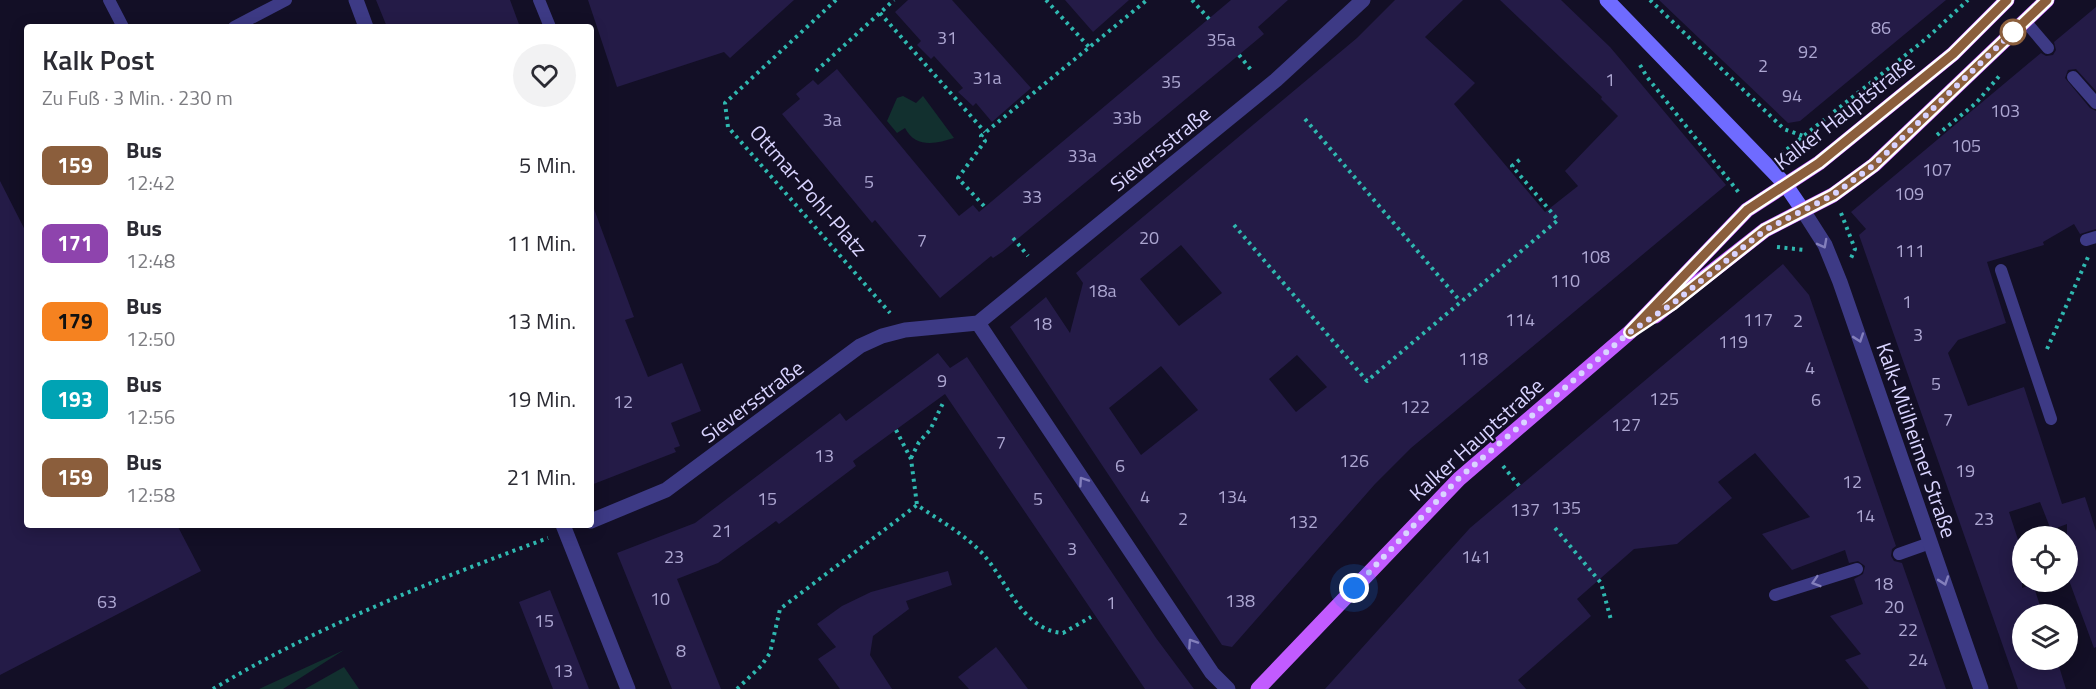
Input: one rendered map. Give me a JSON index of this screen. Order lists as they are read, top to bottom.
{
  "streets": {
    "main road": ["Kalker Hauptstraße"],
    "street": ["Sieversstraße", "Kalk-Mülheimer Straße"],
    "path": ["Ottmar-Pohl-Platz"]
  },
  "crossings": [
    ["Kalker Hauptstraße", "Kalk-Mülheimer Straße"],
    ["Sieversstraße", "Ottmar-Pohl-Platz"]
  ],
  "one_way": ["Kalk-Mülheimer Straße"],
  "lines": ["bus line 159"],
  "house_numbers": [
    "86",
    "31",
    "35a",
    "92",
    "2",
    "31a",
    "1",
    "35",
    "94",
    "103",
    "33b",
    "3a",
    "105",
    "33a",
    "107",
    "5",
    "109",
    "33",
    "20",
    "7",
    "111",
    "108",
    "110",
    "18a",
    "1",
    "114",
    "117",
    "2",
    "18",
    "3",
    "119",
    "118",
    "4",
    "9",
    "5",
    "125",
    "6",
    "12",
    "122",
    "7",
    "127",
    "7",
    "13",
    "126",
    "6",
    "19",
    "12",
    "4",
    "134",
    "15",
    "5",
    "135",
    "137",
    "14",
    "2",
    "23",
    "132",
    "21",
    "3",
    "23",
    "141",
    "18",
    "10",
    "138",
    "63",
    "1",
    "20",
    "15",
    "22",
    "8",
    "24",
    "13"
  ],
  "page": {
    "heading": ["Kalk Post", "Zu Fuß · 3 Min. · 230 m"],
    "list": [
      {
        "mark": "159",
        "name": "Bus",
        "note": "12:42",
        "value": "5 Min."
      },
      {
        "mark": "171",
        "name": "Bus",
        "note": "12:48",
        "value": "11 Min."
      },
      {
        "mark": "179",
        "name": "Bus",
        "note": "12:50",
        "value": "13 Min."
      },
      {
        "mark": "193",
        "name": "Bus",
        "note": "12:56",
        "value": "19 Min."
      },
      {
        "mark": "159",
        "name": "Bus",
        "note": "12:58",
        "value": "21 Min."
      }
    ]
  }
}
